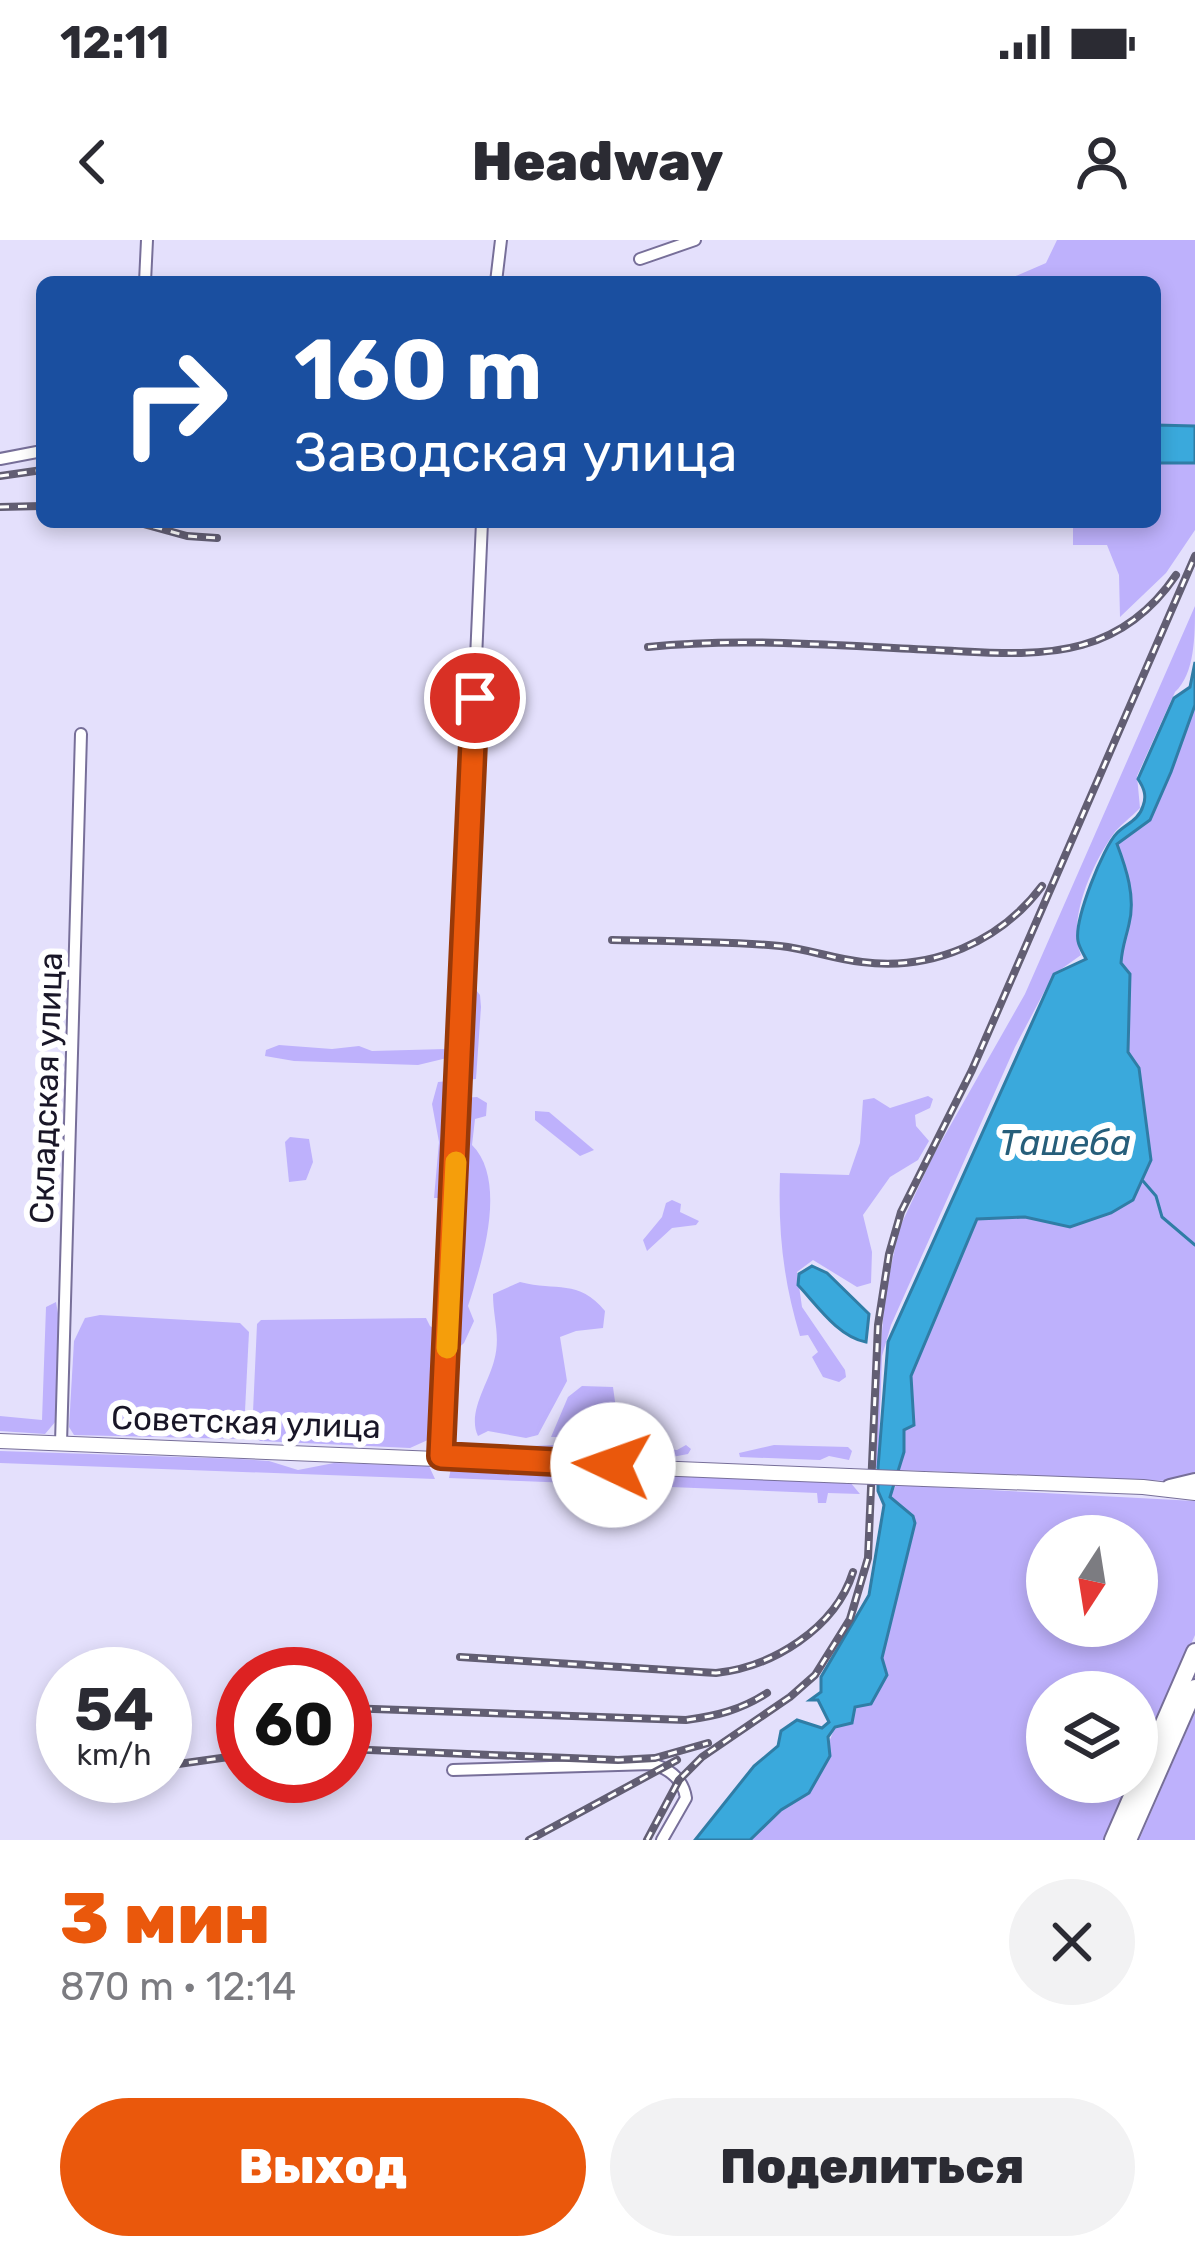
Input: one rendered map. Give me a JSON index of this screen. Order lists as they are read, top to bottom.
{
  "streets": {
    "main road": ["Советская улица"],
    "street": ["Складская улица"]
  },
  "crossings": [
    ["Складская улица", "Советская улица"]
  ],
  "water": ["Ташеба"],
  "north": "bottom",
  "page": {
    "status": "12:11",
    "header": "Headway",
    "turn": ["160 m", "Заводская улица"],
    "speed": "54 km/h",
    "limit": "60",
    "heading": ["3 мин", "870 m · 12:14"],
    "buttons": ["Выход", "Поделиться"]
  }
}
